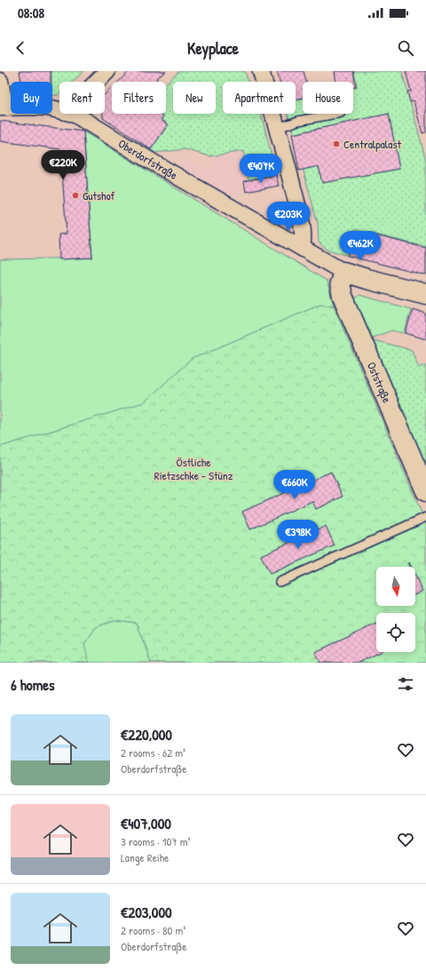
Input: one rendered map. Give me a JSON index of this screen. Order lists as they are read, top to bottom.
{
  "streets": {
    "street": ["Oberdorfstraße", "Oststraße"]
  },
  "crossings": [
    ["Oberdorfstraße", "Oststraße"]
  ],
  "parks": ["Östliche Rietzschke - Stünz"],
  "places": ["Centralpalast", "Gutshof"],
  "north": "bottom",
  "page": {
    "status": "08:08",
    "header": "Keyplace",
    "chip": [
      "Buy",
      "Rent",
      "Filters",
      "New",
      "Apartment",
      "House"
    ],
    "price": [
      "€220K",
      "€407K",
      "€203K",
      "€462K",
      "€660K",
      "€398K"
    ],
    "heading": "6 homes",
    "list": [
      {
        "name": "€220,000",
        "note": "2 rooms · 62 m² · Oberdorfstraße"
      },
      {
        "name": "€407,000",
        "note": "3 rooms · 107 m² · Lange Reihe"
      },
      {
        "name": "€203,000",
        "note": "2 rooms · 80 m² · Oberdorfstraße"
      }
    ]
  }
}
